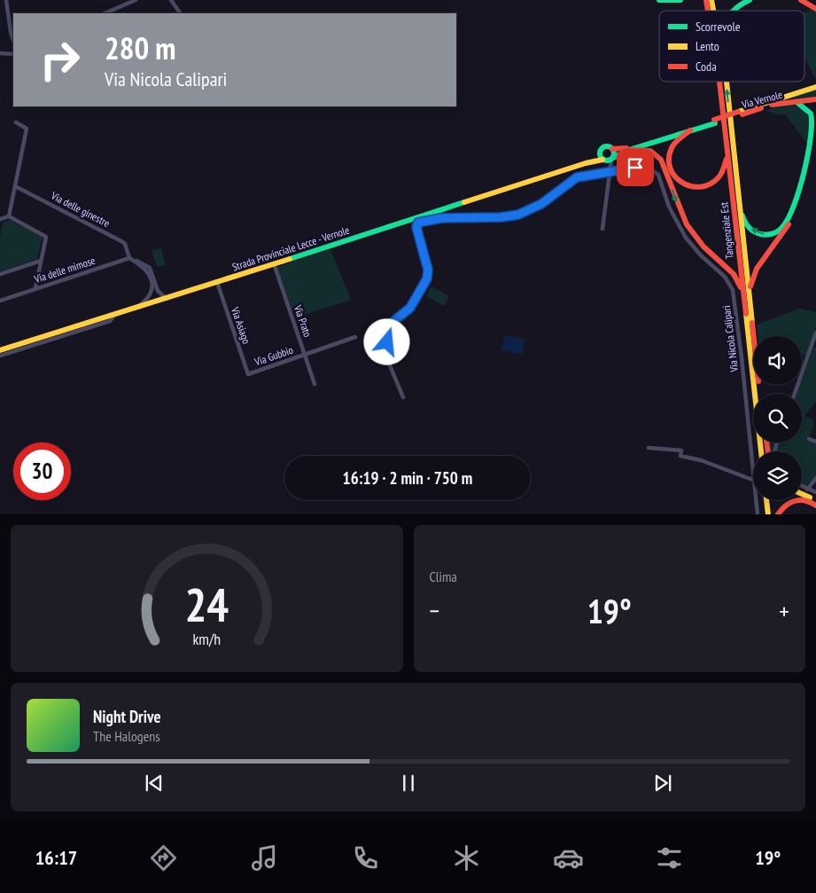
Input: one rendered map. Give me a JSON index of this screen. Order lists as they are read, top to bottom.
{
  "streets": {
    "main road": ["Via Vernole", "Tangenziale Est", "Strada Provinciale Lecce - Vernole"],
    "street": [
      "Via delle ginestre",
      "Via delle mimose",
      "Via Prato",
      "Via Asiago",
      "Via Nicola Calipari",
      "Via Gubbio"
    ]
  },
  "crossings": [
    ["Via Vernole", "Strada Provinciale Lecce - Vernole"],
    ["Via delle ginestre", "Via delle mimose"],
    ["Strada Provinciale Lecce - Vernole", "Via Prato"],
    ["Strada Provinciale Lecce - Vernole", "Via Asiago"],
    ["Strada Provinciale Lecce - Vernole", "Via Nicola Calipari"],
    ["Via Prato", "Via Gubbio"],
    ["Via Asiago", "Via Gubbio"]
  ],
  "legend": ["Scorrevole", "Lento", "Coda"],
  "page": {
    "turn": ["280 m", "Via Nicola Calipari"],
    "limit": "30",
    "trip": "16:19 · 2 min · 750 m",
    "tile": "Clima",
    "heat": ["−", "19°", "+"],
    "song": ["Night Drive", "The Halogens"],
    "tabs": ["16:17", "19°"],
    "gauge": ["24", "km/h"]
  }
}
